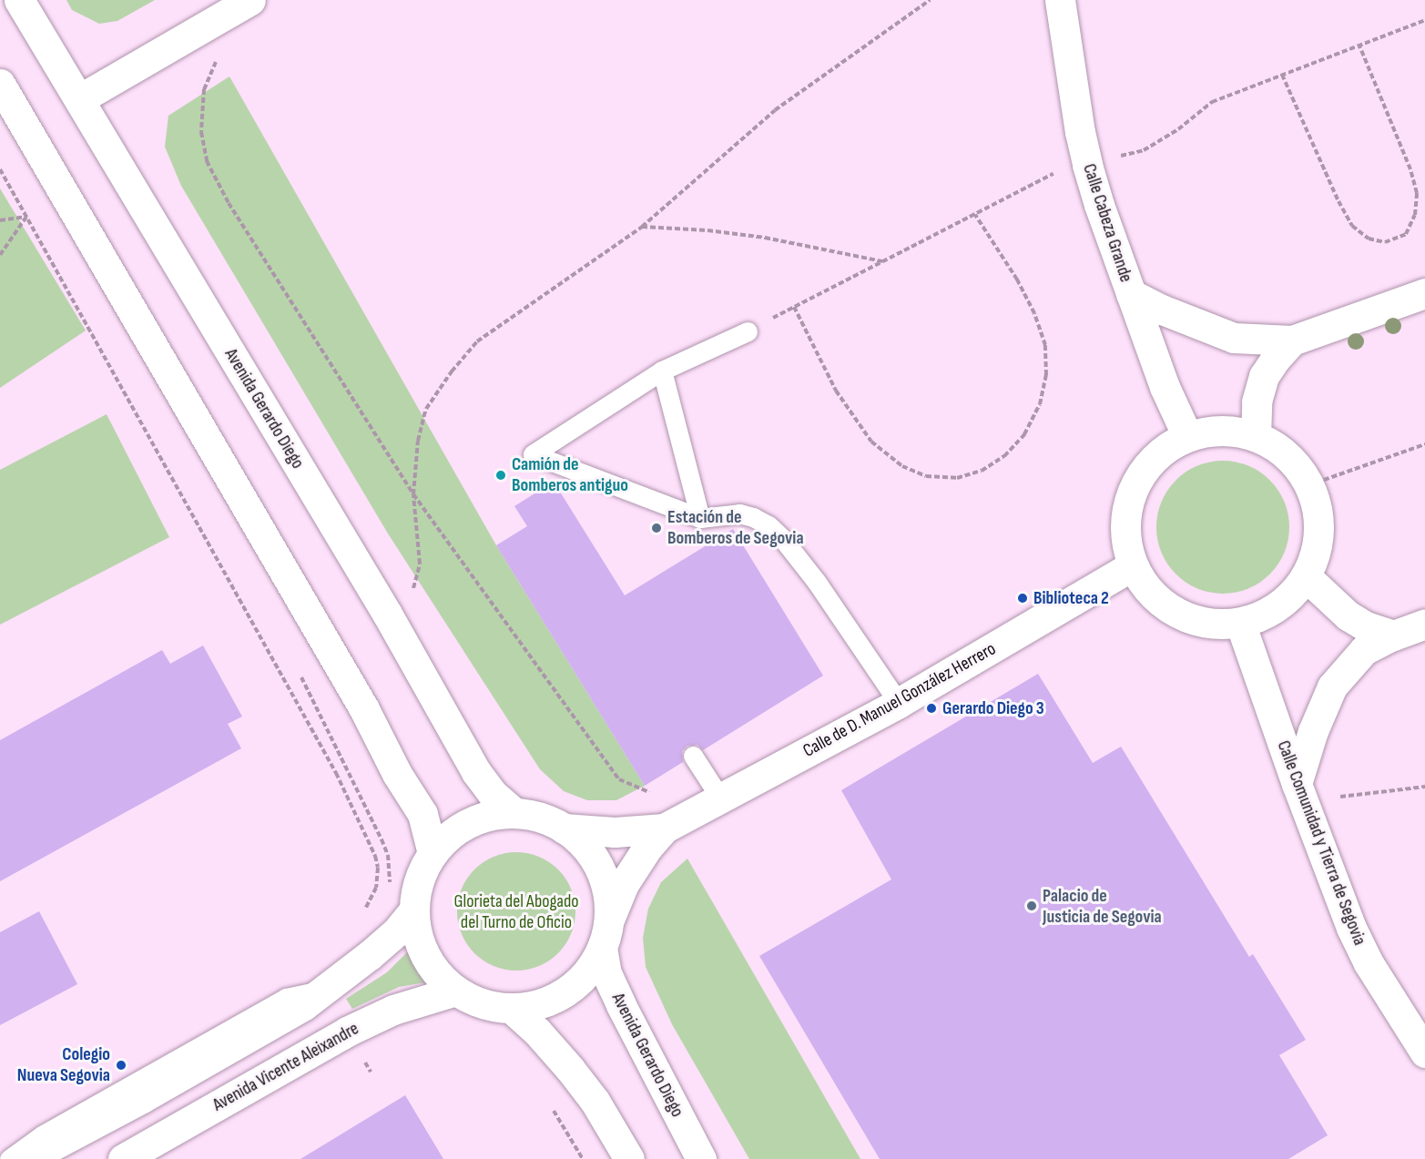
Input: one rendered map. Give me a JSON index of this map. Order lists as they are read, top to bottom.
{
  "streets": {
    "street": [
      "Calle Cabeza Grande",
      "Avenida Gerardo Diego",
      "Calle de D. Manuel González Herrero",
      "Calle Comunidad y Tierra de Segovia",
      "Avenida Vicente Aleixandre"
    ]
  },
  "crossings": [
    ["Calle Cabeza Grande", "Calle de D. Manuel González Herrero"],
    ["Calle Cabeza Grande", "Calle Comunidad y Tierra de Segovia"],
    ["Avenida Gerardo Diego", "Avenida Vicente Aleixandre"],
    ["Calle de D. Manuel González Herrero", "Calle Comunidad y Tierra de Segovia"]
  ],
  "parks": ["Glorieta del Abogado del Turno de Oficio"],
  "places": [
    "Camión de Bomberos antiguo",
    "Estación de Bomberos de Segovia",
    "Biblioteca 2",
    "Gerardo Diego 3",
    "Palacio de Justicia de Segovia",
    "Colegio Nueva Segovia"
  ]
}
